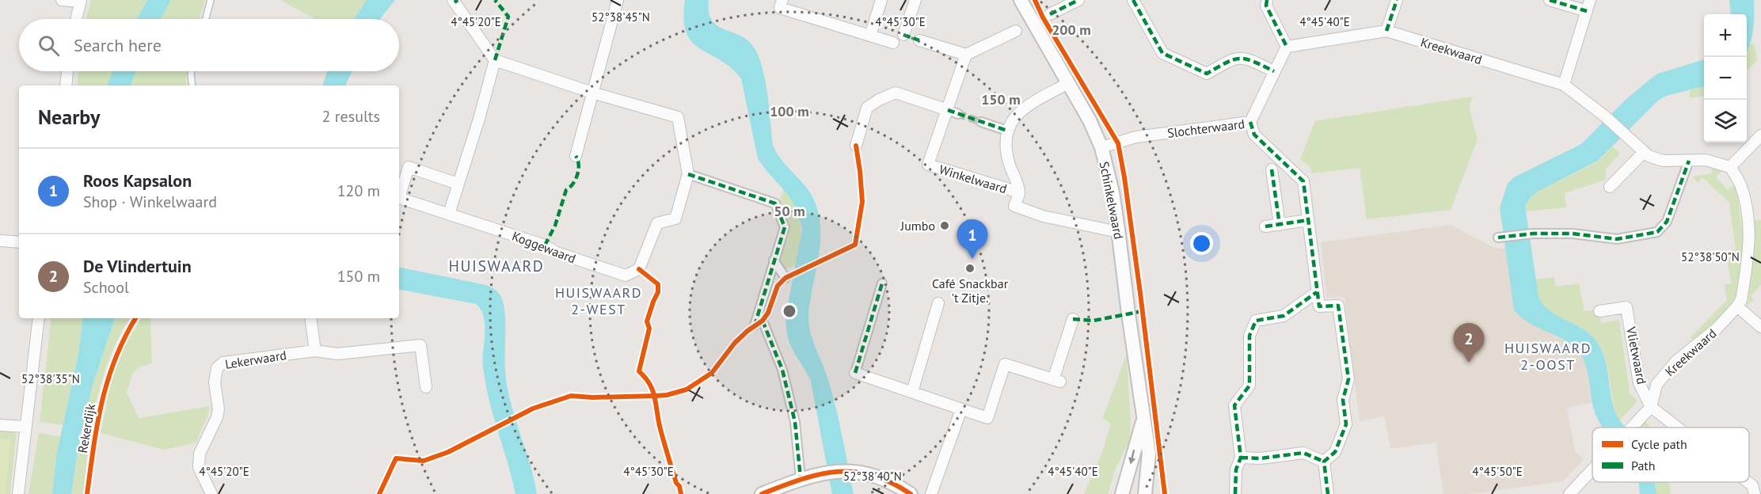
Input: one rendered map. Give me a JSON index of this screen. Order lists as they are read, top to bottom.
{
  "streets": {
    "street": [
      "Kreekwaard",
      "Slochterwaard",
      "Winkelwaard",
      "Schinkelwaard",
      "Koggewaard",
      "Vlietwaard",
      "Lekerwaard"
    ],
    "cycle path": ["Rekerdijk"]
  },
  "crossings": [
    ["Kreekwaard", "Vlietwaard"],
    ["Slochterwaard", "Schinkelwaard"],
    ["Winkelwaard", "Schinkelwaard"]
  ],
  "districts": ["HUISWAARD", "HUISWAARD 2-WEST", "HUISWAARD 2-OOST"],
  "places": ["Jumbo", "Café Snackbar 't Zitje."],
  "legend": ["Cycle path", "Path"],
  "page": {
    "map_buttons": ["+", "−"],
    "search": "Search here",
    "heading": ["Nearby", "2 results"],
    "list": [
      {
        "mark": "1",
        "name": "Roos Kapsalon",
        "note": "Shop · Winkelwaard",
        "value": "120 m"
      },
      {
        "mark": "2",
        "name": "De Vlindertuin",
        "note": "School",
        "value": "150 m"
      }
    ],
    "pins": ["1", "2"]
  },
  "coordinates": [
    "52°38'45\"N",
    "4°45'20\"E",
    "4°45'30\"E",
    "4°45'40\"E",
    "52°38'50\"N",
    "52°38'35\"N",
    "4°45'50\"E",
    "52°38'40\"N"
  ],
  "rings": [
    "200 m",
    "150 m",
    "100 m",
    "50 m"
  ]
}
